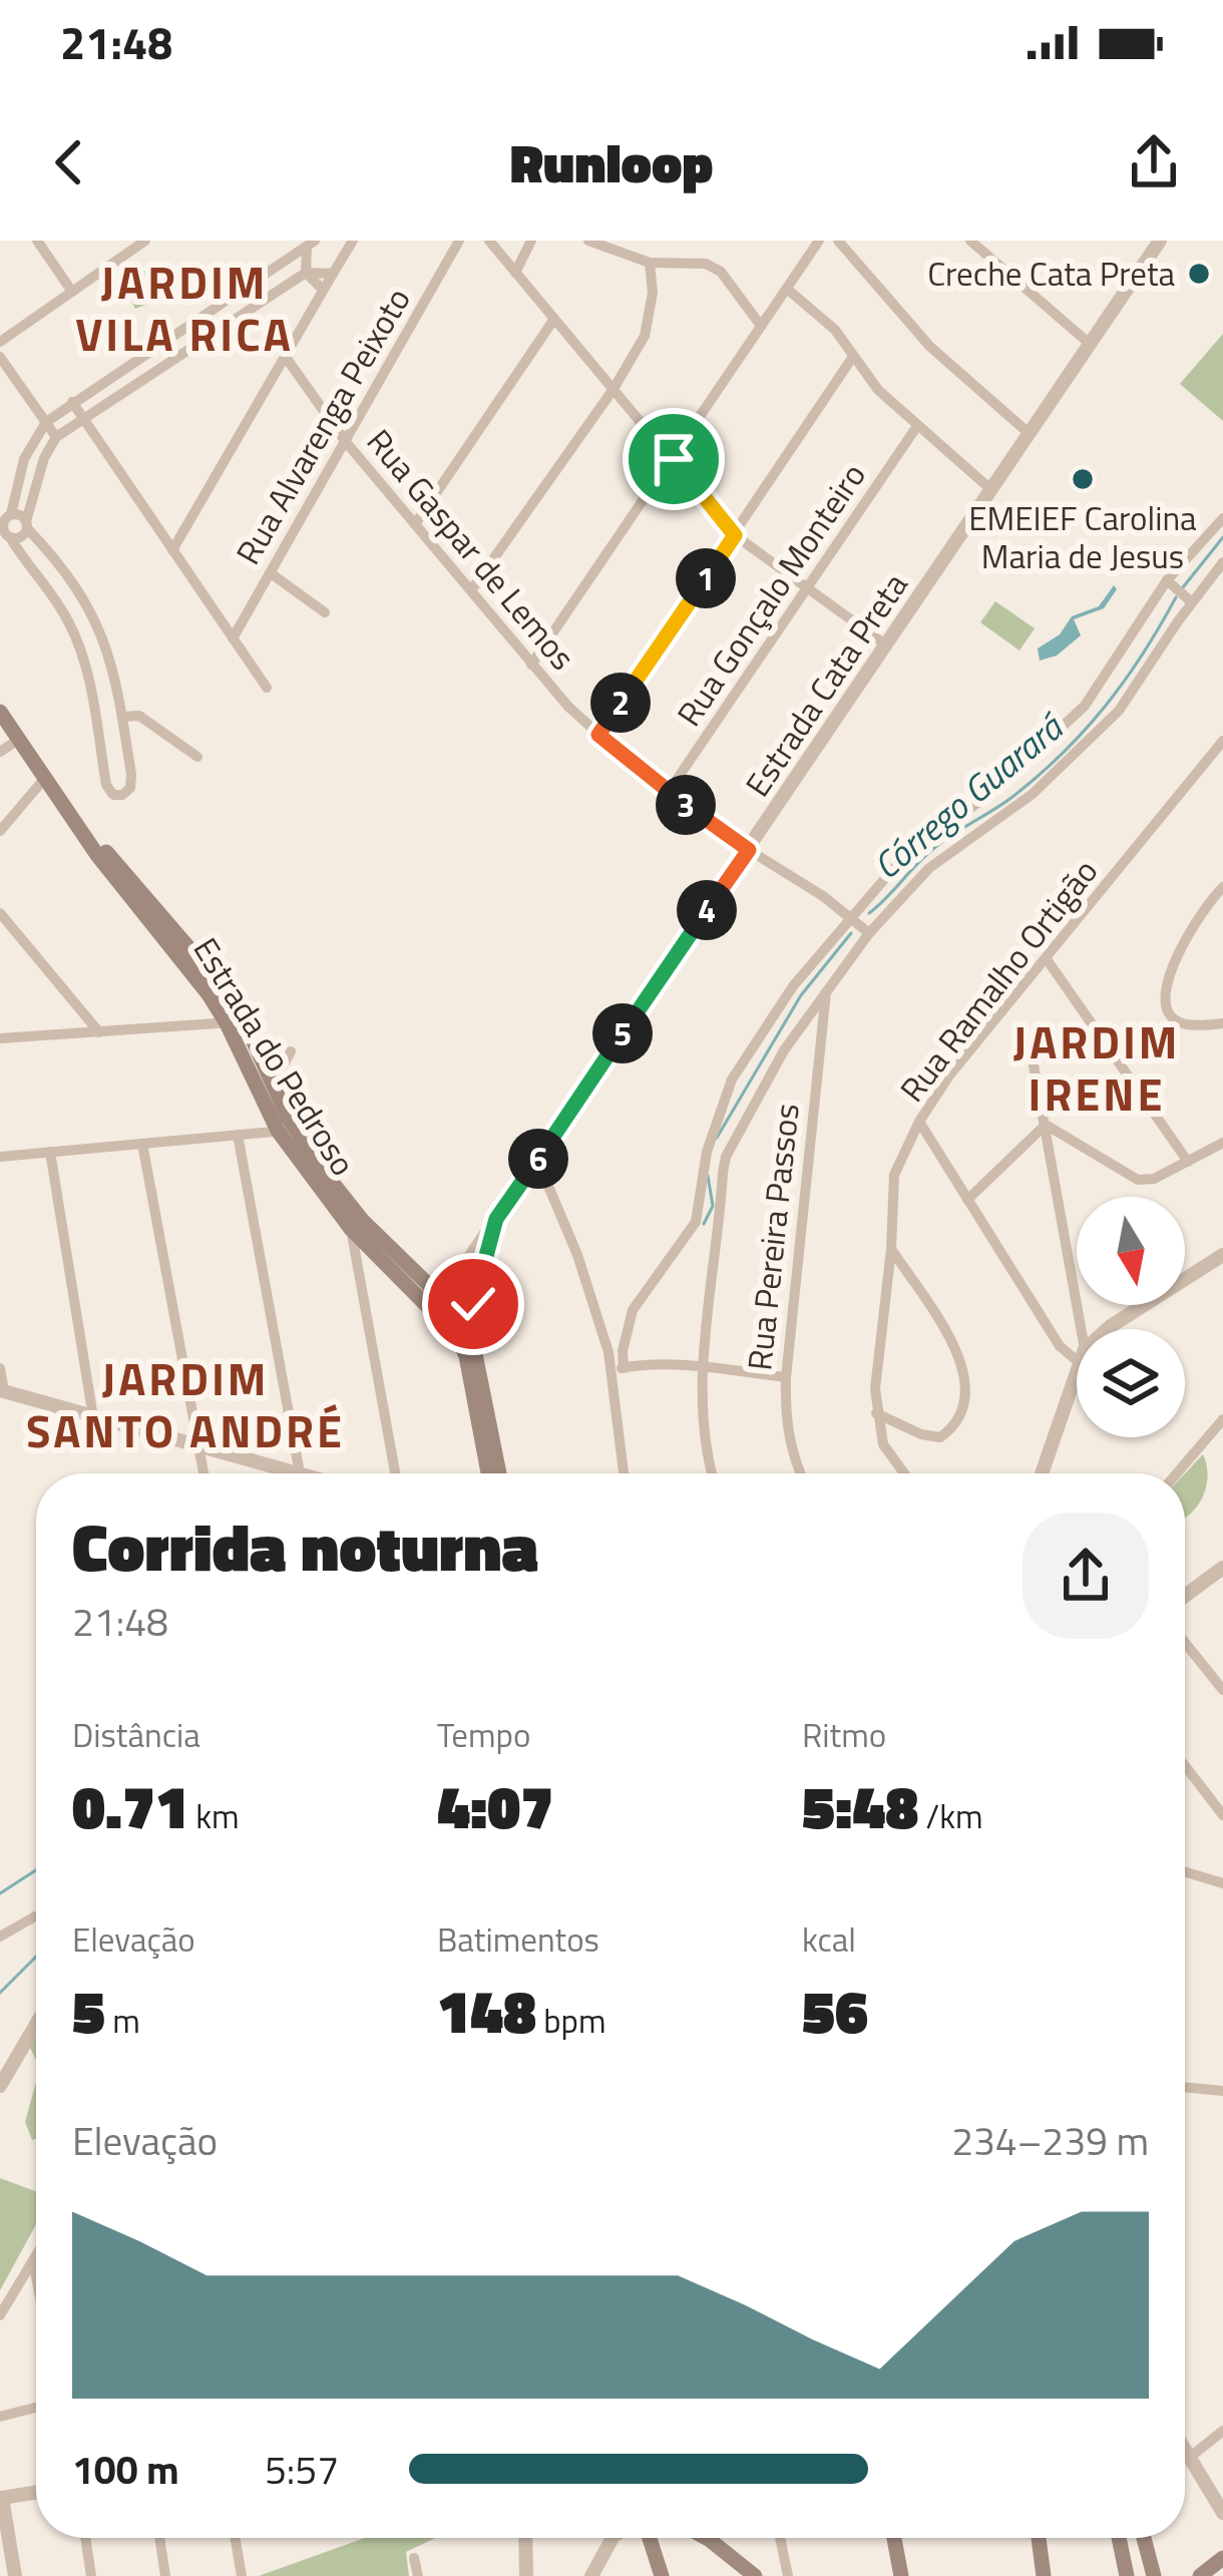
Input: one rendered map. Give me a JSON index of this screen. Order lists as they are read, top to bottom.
{
  "streets": {
    "main road": ["Estrada do Pedroso"],
    "street": [
      "Rua Alvarenga Peixoto",
      "Rua Gaspar de Lemos",
      "Rua Gonçalo Monteiro",
      "Estrada Cata Preta",
      "Rua Ramalho Ortigão",
      "Rua Pereira Passos"
    ]
  },
  "crossings": [
    ["Rua Alvarenga Peixoto", "Rua Gaspar de Lemos"],
    ["Rua Gaspar de Lemos", "Rua Gonçalo Monteiro"],
    ["Rua Gaspar de Lemos", "Estrada Cata Preta"],
    ["Estrada Cata Preta", "Estrada do Pedroso"]
  ],
  "districts": ["JARDIM VILA RICA", "JARDIM IRENE", "JARDIM SANTO ANDRÉ"],
  "water": ["Córrego Guarará"],
  "places": ["Creche Cata Preta", "EMEIEF Carolina Maria de Jesus"],
  "north": "bottom",
  "page": {
    "status": "21:48",
    "header": "Runloop",
    "pins": [
      "1",
      "2",
      "3",
      "4",
      "5",
      "6"
    ],
    "heading": ["Corrida noturna", "21:48"],
    "stats": [
      ["Distância", "0.71 km"],
      ["Tempo", "4:07"],
      ["Ritmo", "5:48 /km"],
      ["Elevação", "5 m"],
      ["Batimentos", "148 bpm"],
      ["kcal", "56"]
    ],
    "chart": ["Elevação", "234–239 m"],
    "list": [
      {
        "name": "100 m",
        "note": "5:57"
      }
    ]
  }
}
